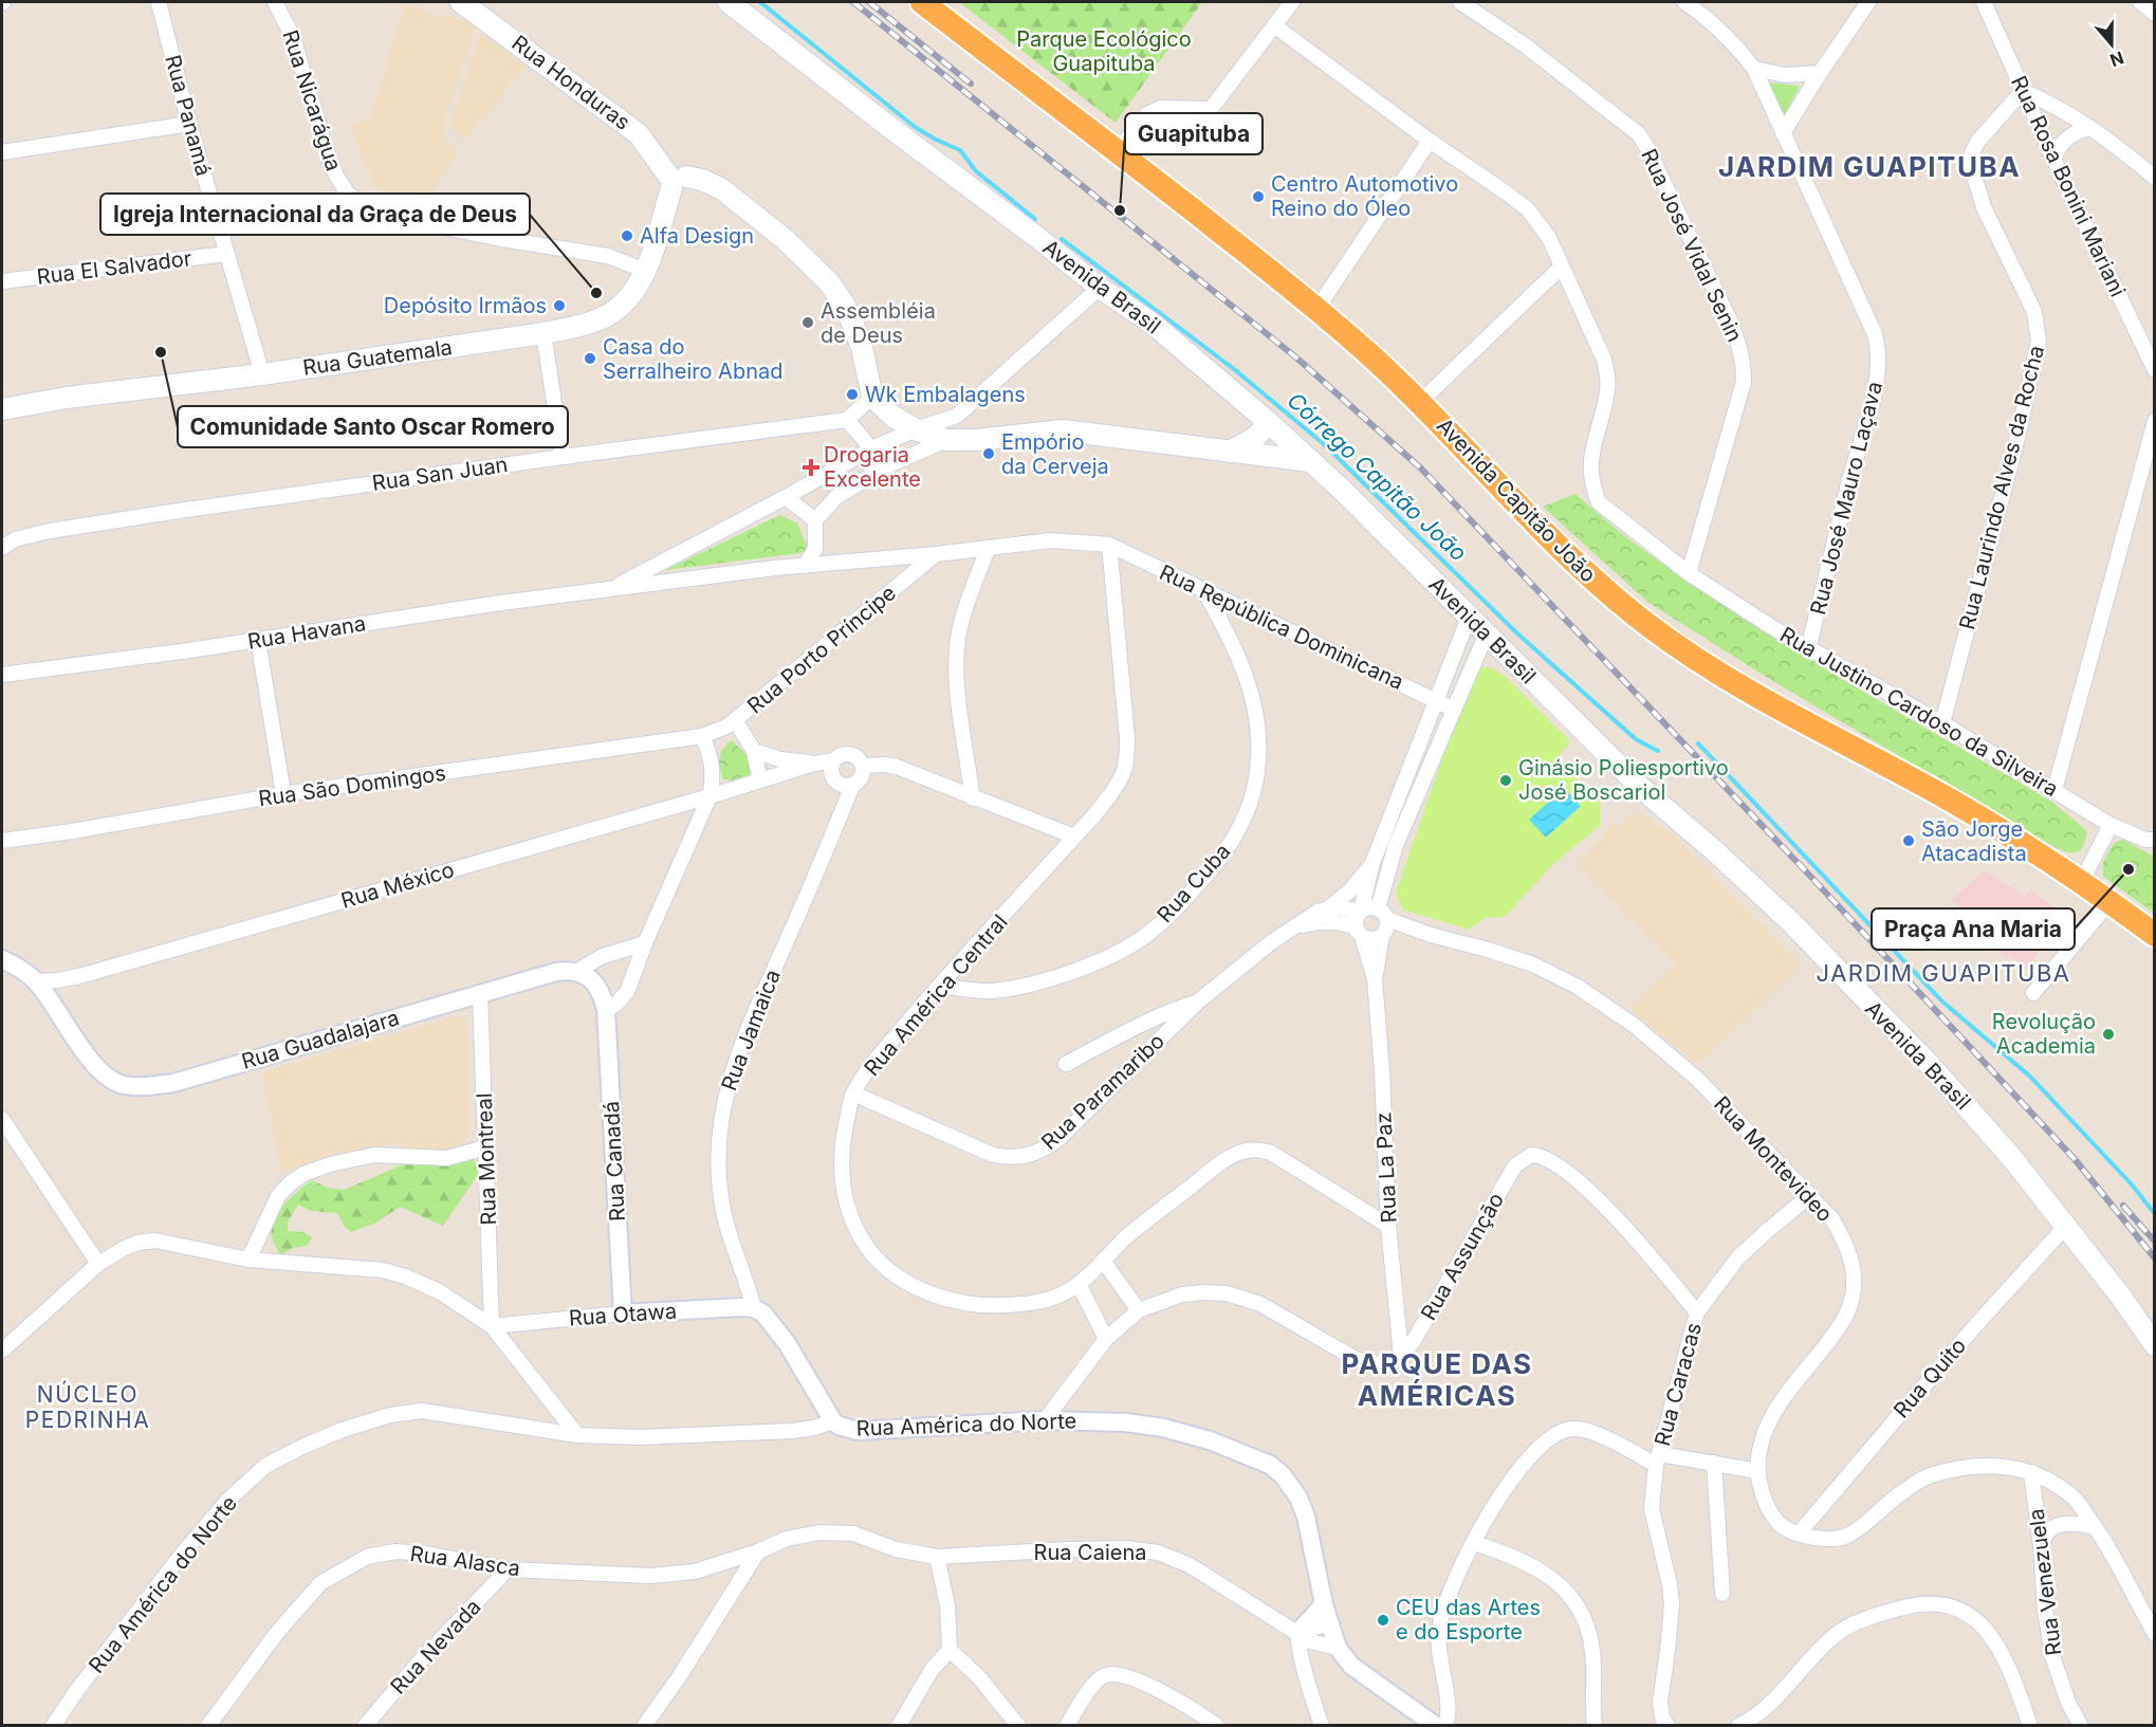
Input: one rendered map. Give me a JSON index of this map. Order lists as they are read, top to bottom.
{
  "streets": {
    "highway": ["Avenida Capitão João"],
    "main road": ["Rua Honduras", "Avenida Brasil", "Rua Guatemala"],
    "street": [
      "Rua Nicarágua",
      "Rua Panamá",
      "Rua Rosa Bonini Mariani",
      "Rua José Vidal Senin",
      "Rua El Salvador",
      "Rua San Juan",
      "Rua Laurindo Alves da Rocha",
      "Rua José Mauro Laçava",
      "Rua República Dominicana",
      "Rua Havana",
      "Rua Porto Príncipe",
      "Rua Justino Cardoso da Silveira",
      "Rua São Domingos",
      "Rua Cuba",
      "Rua México",
      "Rua América Central",
      "Rua Jamaica",
      "Rua Guadalajara",
      "Rua Paramaribo",
      "Rua Montreal",
      "Rua Montevideo",
      "Rua Canadá",
      "Rua La Paz",
      "Rua Assunção",
      "Rua Otawa",
      "Rua Quito",
      "Rua Caracas",
      "Rua América do Norte",
      "Rua Caiena",
      "Rua Alasca",
      "Rua Venezuela",
      "Rua Nevada"
    ]
  },
  "crossings": [
    ["Rua Honduras", "Rua Guatemala"],
    ["Rua Nicarágua", "Rua Guatemala"],
    ["Rua Panamá", "Rua El Salvador"],
    ["Rua Panamá", "Rua Guatemala"],
    ["Rua Rosa Bonini Mariani", "Rua Laurindo Alves da Rocha"],
    ["Rua José Vidal Senin", "Rua Justino Cardoso da Silveira"],
    ["Avenida Brasil", "Rua Havana"],
    ["Avenida Brasil", "Rua La Paz"],
    ["Avenida Brasil", "Rua Quito"],
    ["Rua Laurindo Alves da Rocha", "Rua Justino Cardoso da Silveira"],
    ["Rua José Mauro Laçava", "Rua Justino Cardoso da Silveira"],
    ["Rua República Dominicana", "Rua Cuba"],
    ["Rua República Dominicana", "Rua América Central"],
    ["Rua República Dominicana", "Rua La Paz"],
    ["Rua Porto Príncipe", "Rua São Domingos"],
    ["Rua Cuba", "Rua América Central"],
    ["Rua México", "Rua Jamaica"],
    ["Rua México", "Rua Guadalajara"],
    ["Rua América Central", "Rua Paramaribo"],
    ["Rua América Central", "Rua La Paz"],
    ["Rua Jamaica", "Rua Otawa"],
    ["Rua Guadalajara", "Rua Montreal"],
    ["Rua Guadalajara", "Rua Canadá"],
    ["Rua Paramaribo", "Rua Montevideo"],
    ["Rua Paramaribo", "Rua La Paz"],
    ["Rua Montreal", "Rua Otawa"],
    ["Rua Montevideo", "Rua La Paz"],
    ["Rua Montevideo", "Rua Quito"],
    ["Rua Montevideo", "Rua Caracas"],
    ["Rua Montevideo", "Rua Venezuela"],
    ["Rua Canadá", "Rua Otawa"],
    ["Rua La Paz", "Rua Assunção"],
    ["Rua Assunção", "Rua Caracas"],
    ["Rua América do Norte", "Rua Caiena"],
    ["Rua Caiena", "Rua Alasca"],
    ["Rua Alasca", "Rua Nevada"]
  ],
  "districts": [
    "JARDIM GUAPITUBA",
    "JARDIM GUAPITUBA",
    "PARQUE DAS AMÉRICAS",
    "NÚCLEO PEDRINHA"
  ],
  "water": ["Córrego Capitão João"],
  "parks": ["Parque Ecológico Guapituba"],
  "places": {
    "other": [
      "Centro Automotivo Reino do Óleo",
      "Guapituba",
      "Alfa Design",
      "Igreja Internacional da Graça de Deus",
      "Depósito Irmãos",
      "Assembléia de Deus",
      "Comunidade Santo Oscar Romero",
      "Casa do Serralheiro Abnad",
      "Wk Embalagens",
      "Empório da Cerveja",
      "Ginásio Poliesportivo José Boscariol",
      "São Jorge Atacadista",
      "Praça Ana Maria",
      "Revolução Academia",
      "CEU das Artes e do Esporte"
    ],
    "health": ["Drogaria Excelente"]
  },
  "north": "bottom"
}
